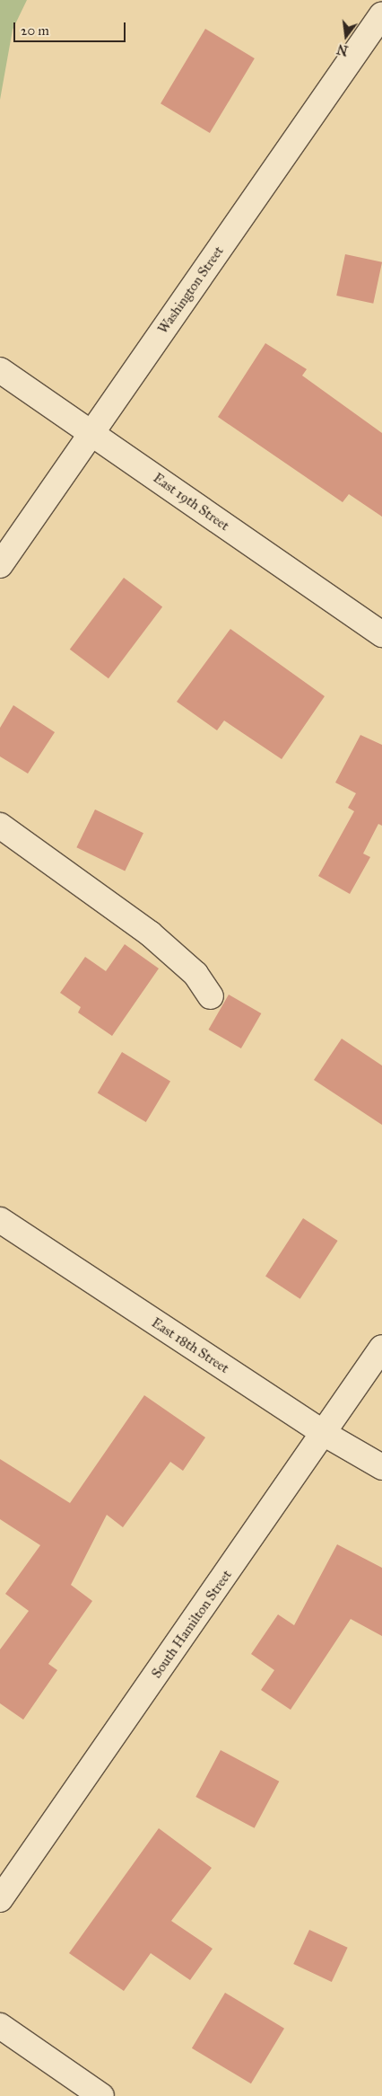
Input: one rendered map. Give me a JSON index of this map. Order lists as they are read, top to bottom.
{
  "streets": {
    "street": [
      "Washington Street",
      "East 19th Street",
      "East 18th Street",
      "South Hamilton Street"
    ]
  },
  "crossings": [
    ["Washington Street", "East 19th Street"],
    ["East 18th Street", "South Hamilton Street"]
  ],
  "scale_bar": "20 m",
  "north": "bottom"
}
